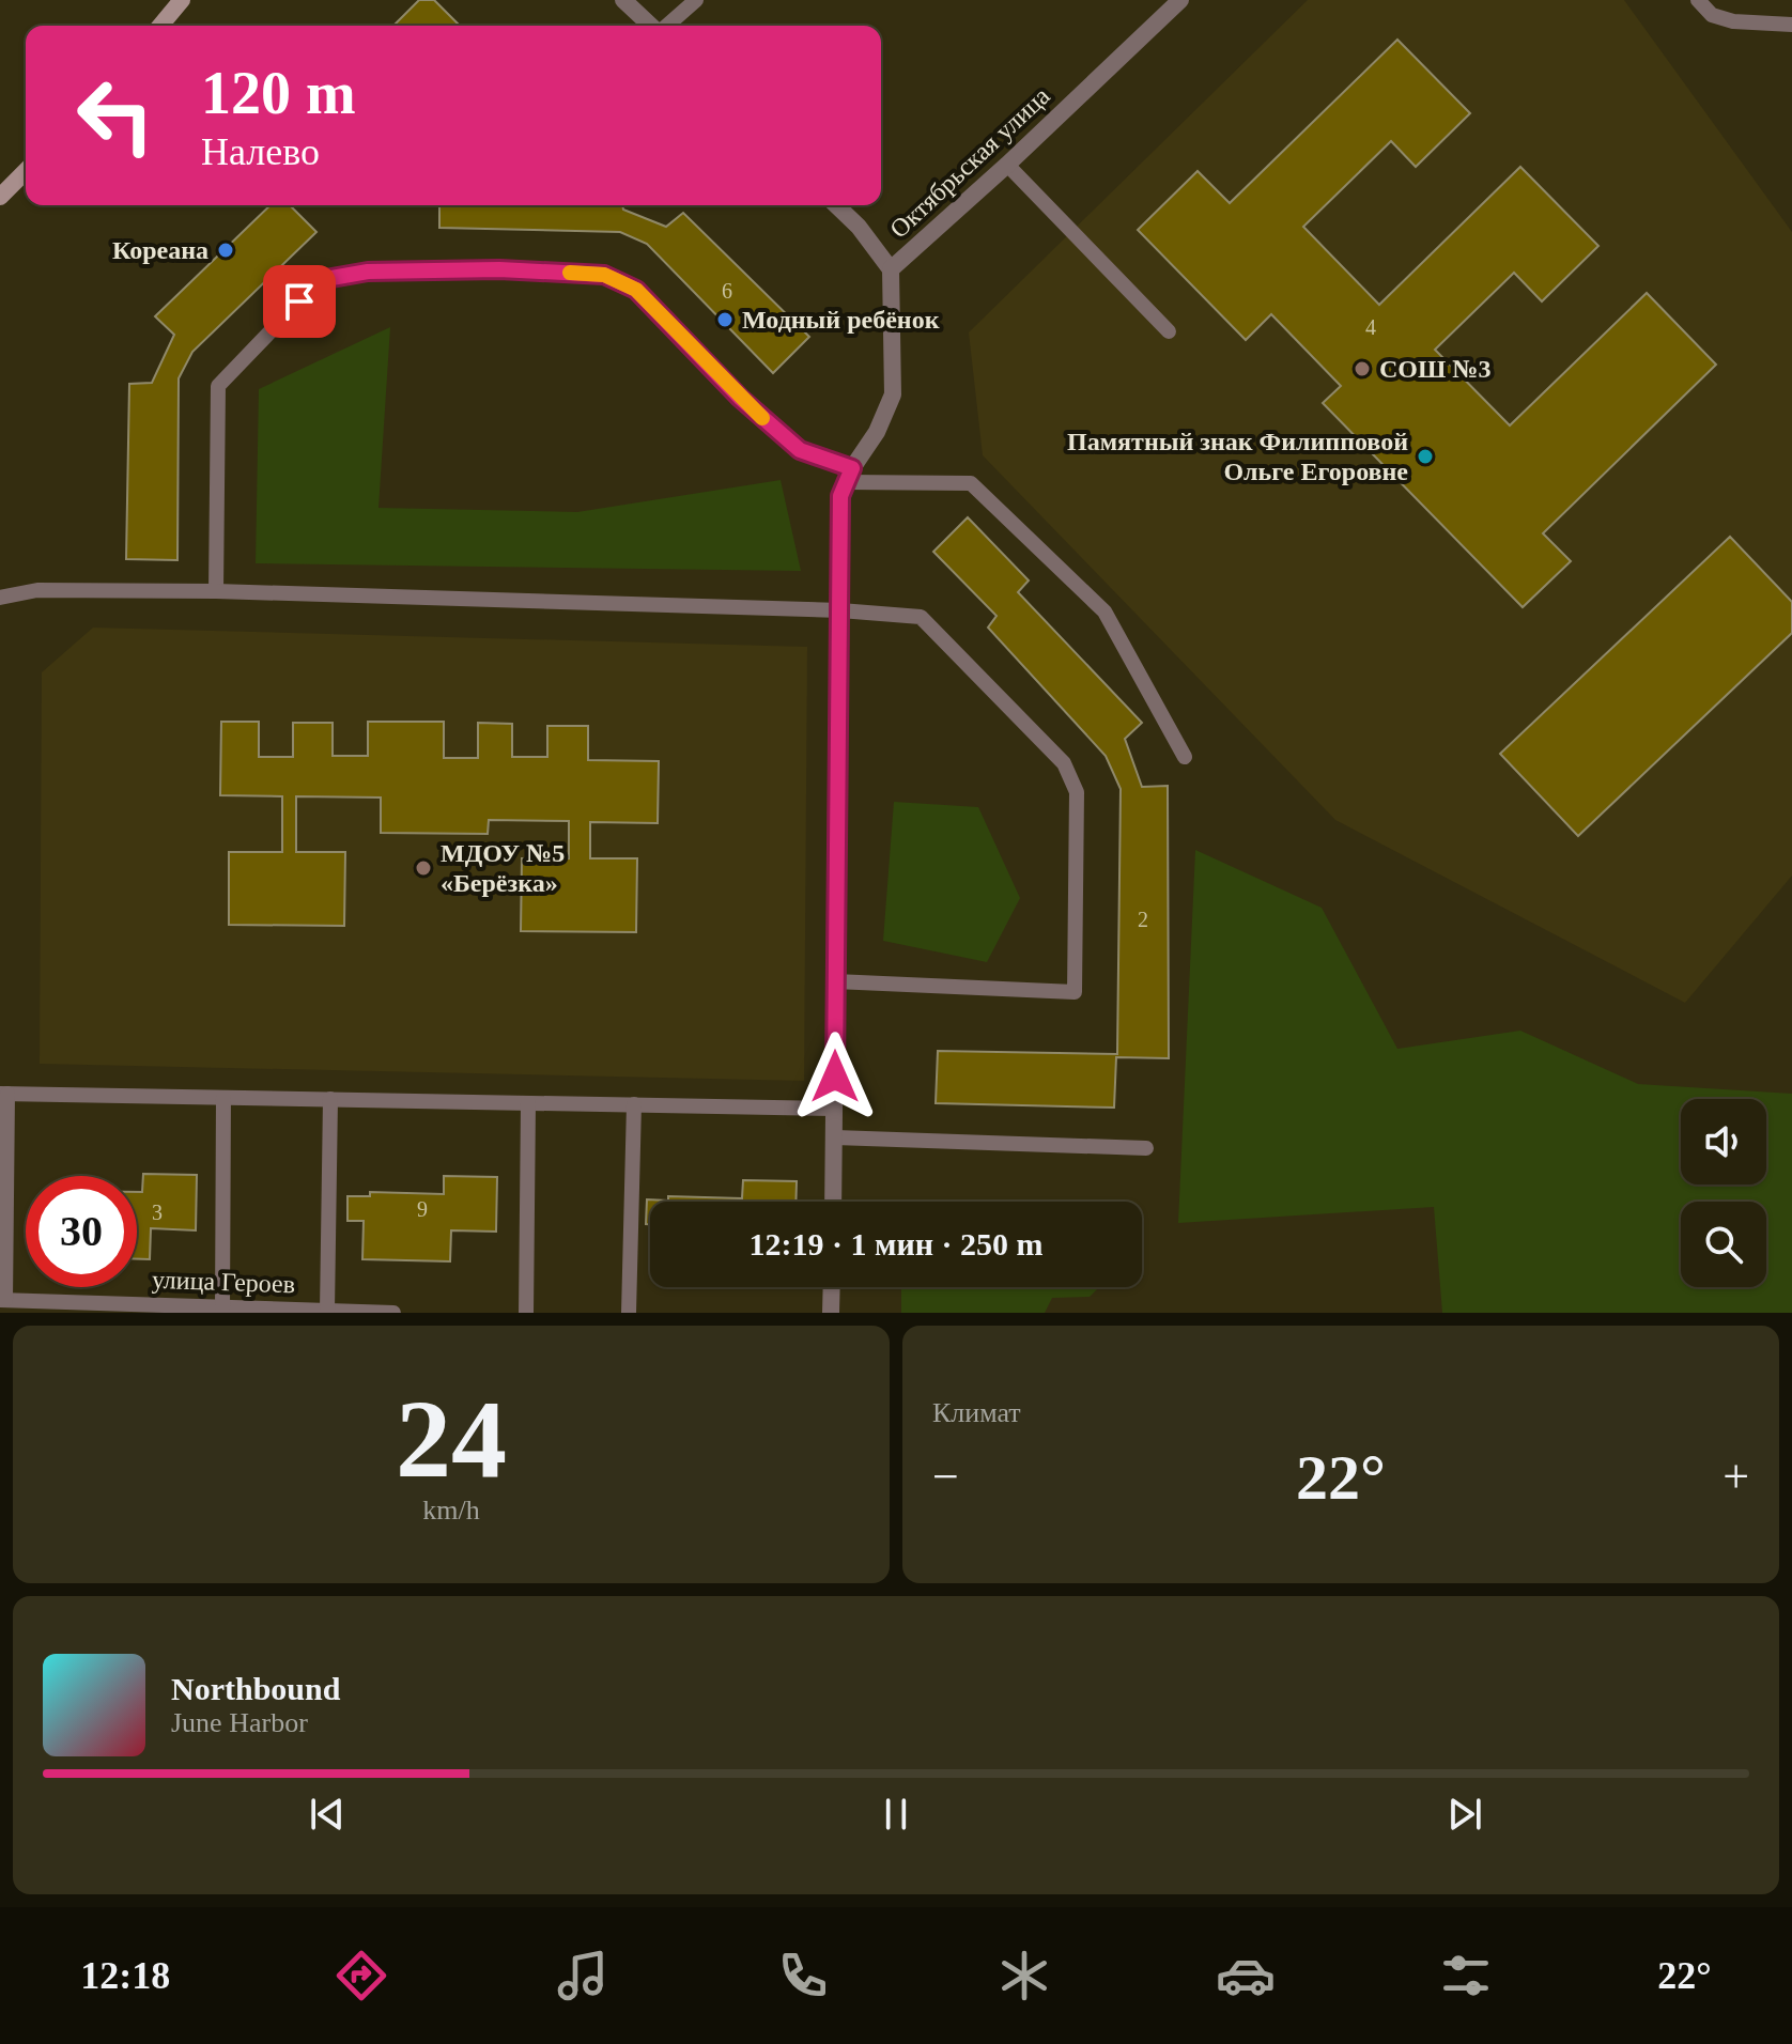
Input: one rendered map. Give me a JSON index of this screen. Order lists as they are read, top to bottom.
{
  "streets": {
    "street": ["Октябрьская улица"],
    "lane": ["улица Героев"]
  },
  "places": [
    "Кореана",
    "Модный ребёнок",
    "СОШ №3",
    "Памятный знак Филипповой Ольге Егоровне",
    "МДОУ №5 «Берёзка»"
  ],
  "house_numbers": [
    "6",
    "4",
    "2",
    "9",
    "3"
  ],
  "page": {
    "turn": ["120 m", "Налево"],
    "limit": "30",
    "trip": "12:19 · 1 мин · 250 m",
    "tile": [
      ["24", "km/h"],
      "Климат"
    ],
    "heat": ["−", "22°", "+"],
    "song": ["Northbound", "June Harbor"],
    "tabs": ["12:18", "22°"]
  }
}
